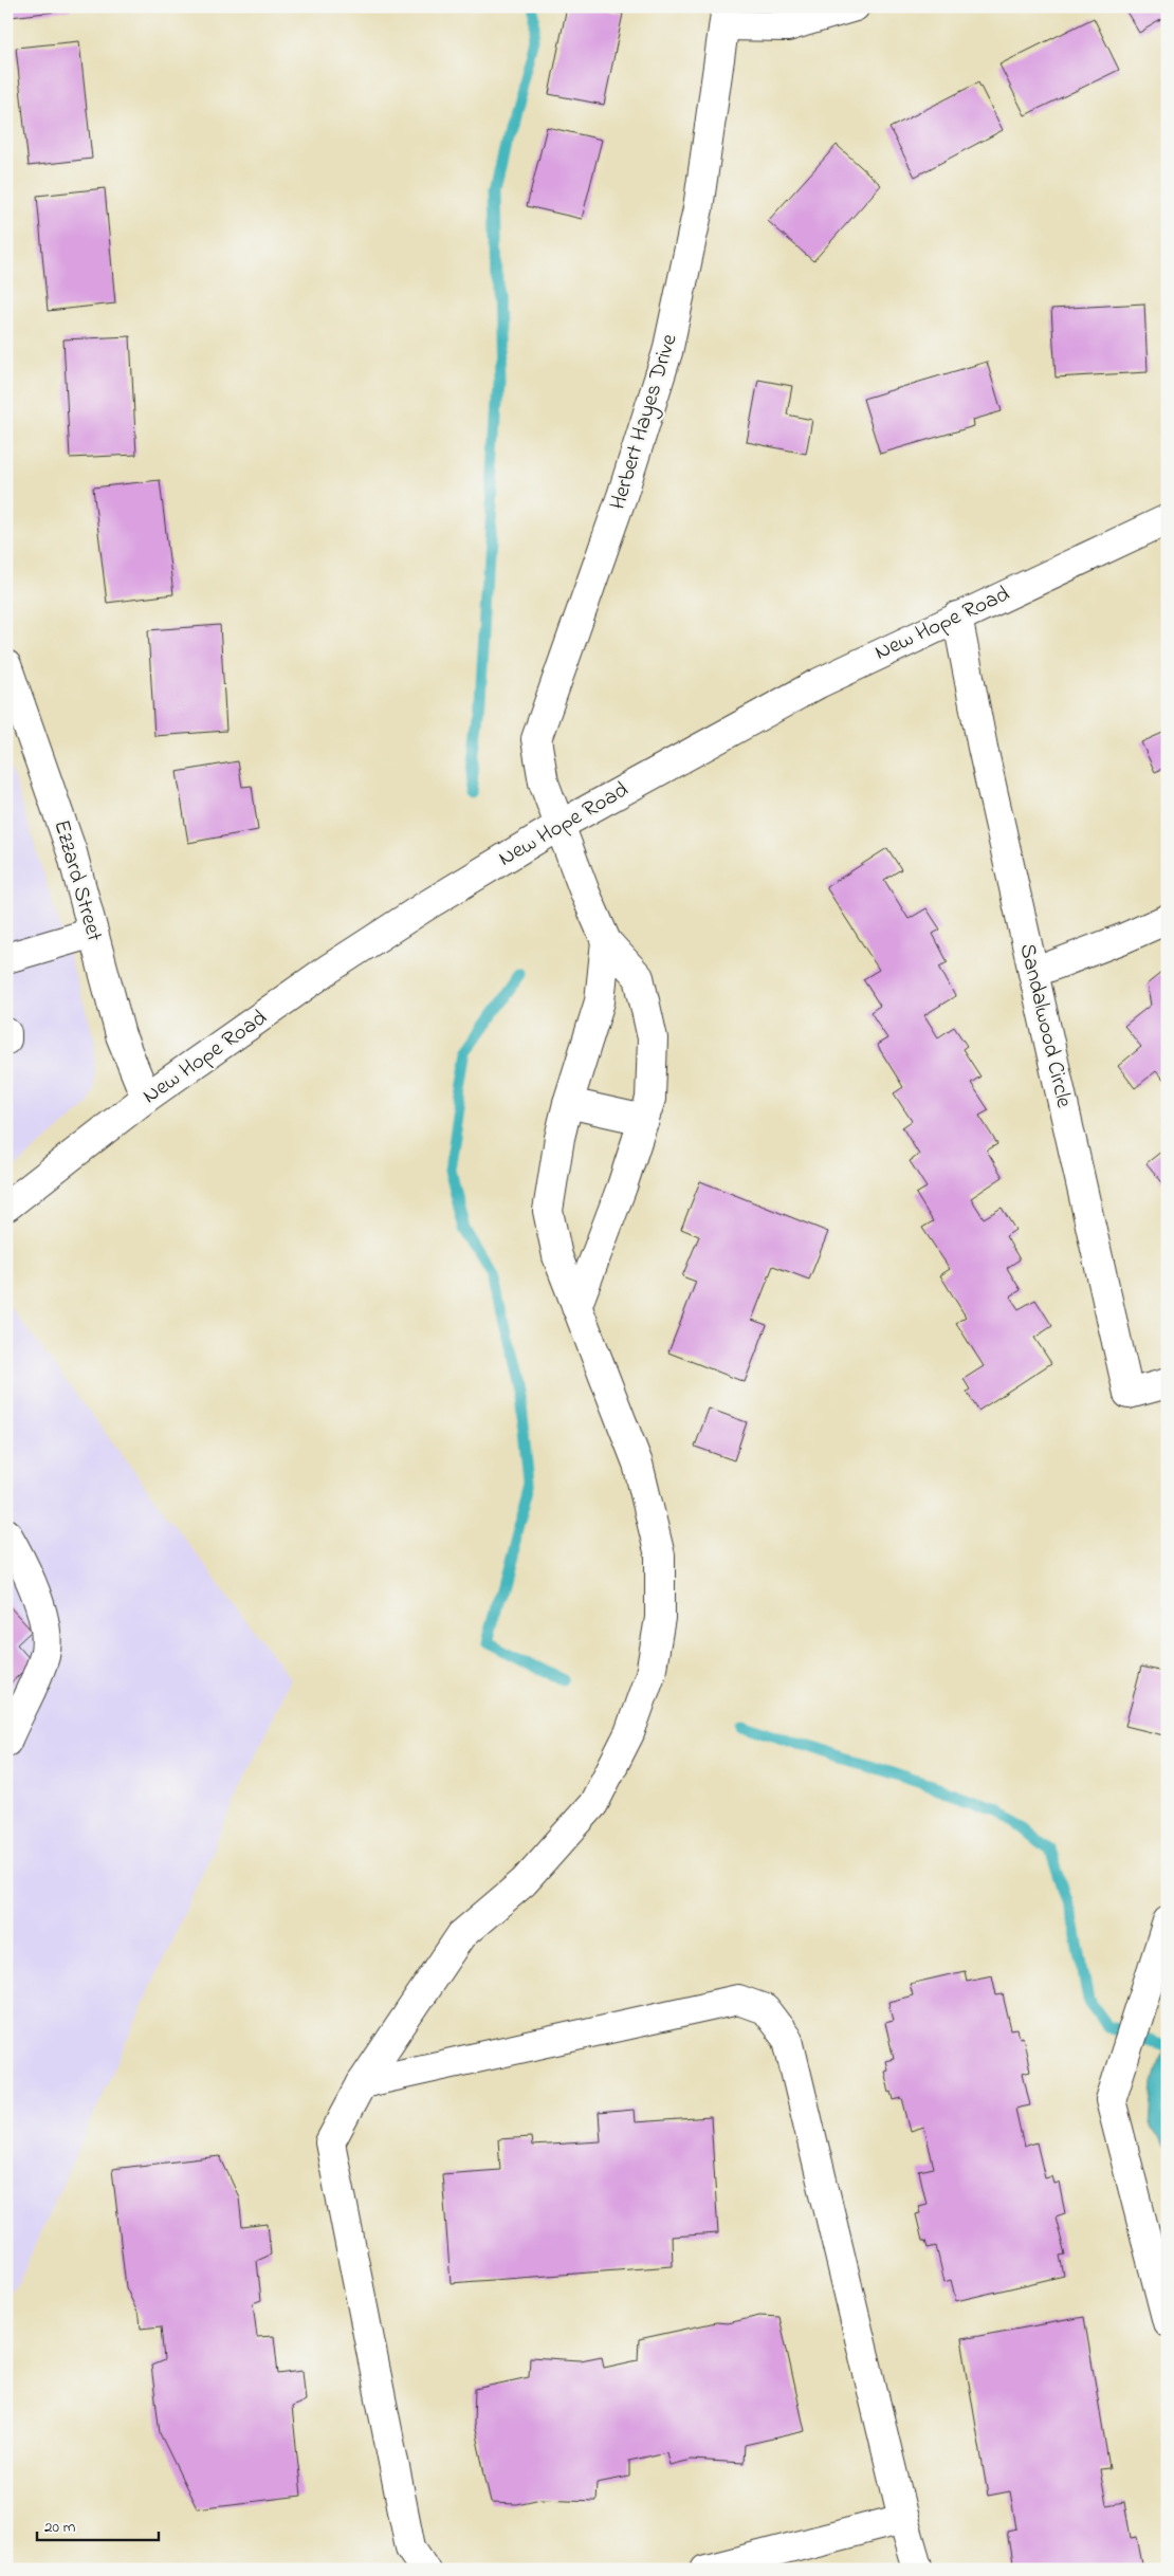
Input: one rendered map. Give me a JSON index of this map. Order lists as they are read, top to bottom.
{
  "streets": {
    "street": [
      "Herbert Hayes Drive",
      "New Hope Road",
      "Ezzard Street",
      "Sandalwood Circle"
    ]
  },
  "crossings": [
    ["Herbert Hayes Drive", "New Hope Road"],
    ["New Hope Road", "Ezzard Street"],
    ["New Hope Road", "Sandalwood Circle"]
  ],
  "scale_bar": "20 m"
}
